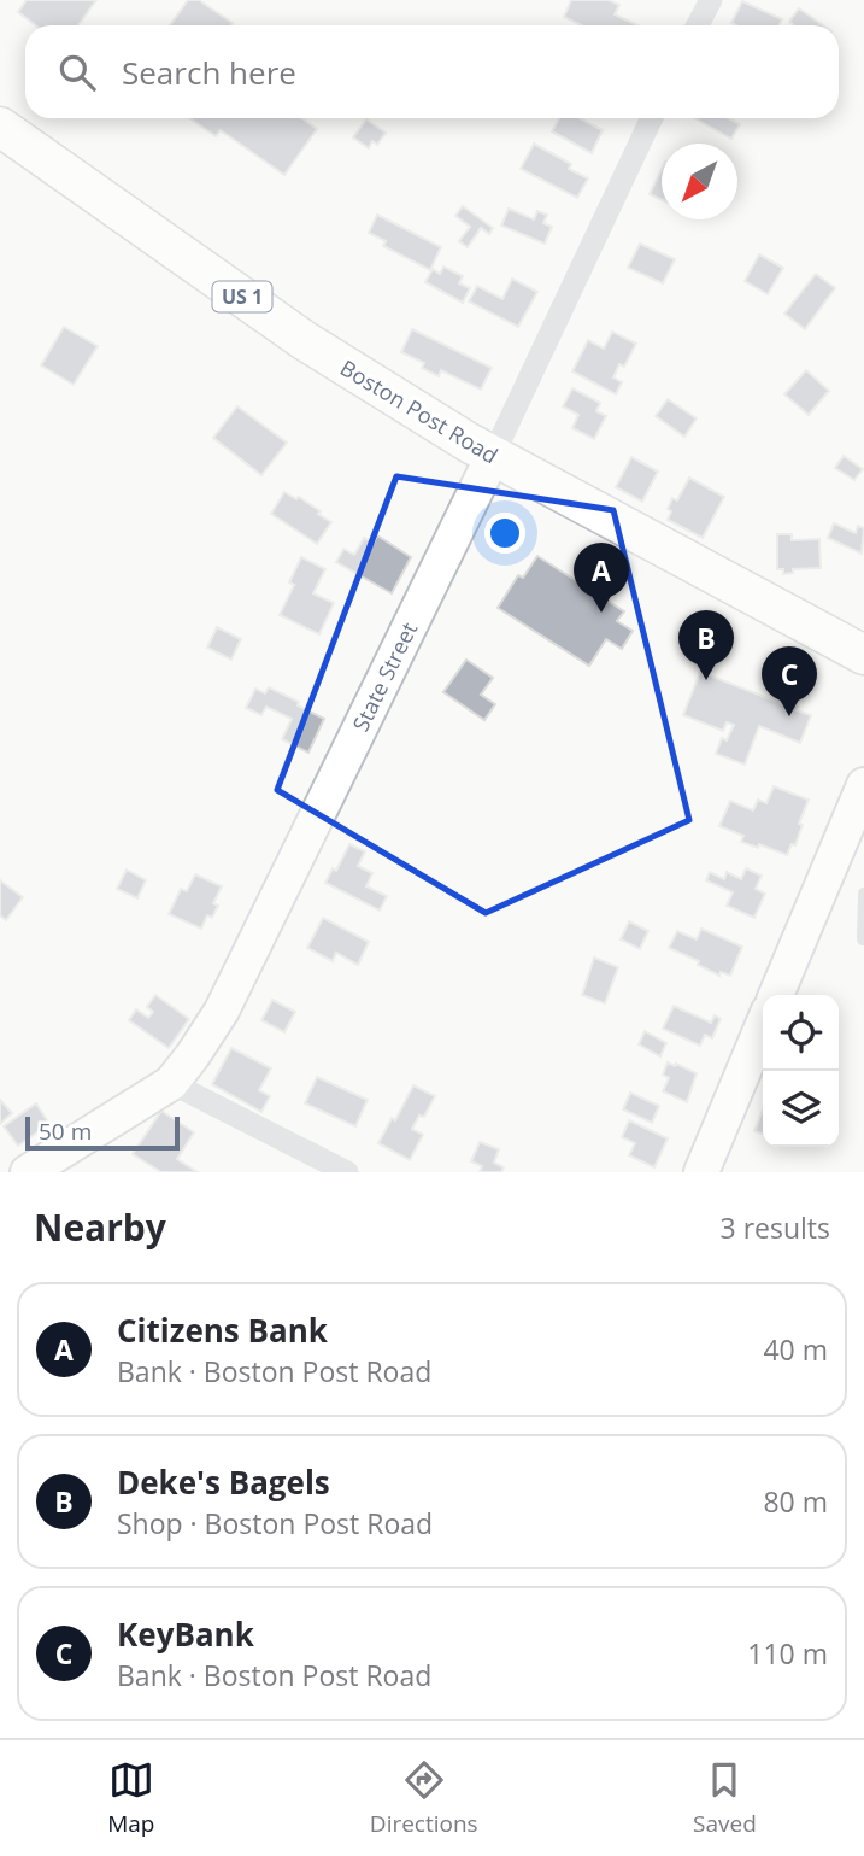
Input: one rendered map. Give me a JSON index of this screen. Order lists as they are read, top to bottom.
{
  "streets": {
    "main road": ["US 1", "Boston Post Road"],
    "street": ["State Street"]
  },
  "crossings": [
    ["Boston Post Road", "State Street"]
  ],
  "scale_bar": "50 m",
  "north": "bottom left",
  "page": {
    "search": "Search here",
    "pins": ["A", "B", "C"],
    "scale": "50 m",
    "heading": ["Nearby", "3 results"],
    "list": [
      {
        "mark": "A",
        "name": "Citizens Bank",
        "note": "Bank · Boston Post Road",
        "value": "40 m"
      },
      {
        "mark": "B",
        "name": "Deke's Bagels",
        "note": "Shop · Boston Post Road",
        "value": "80 m"
      },
      {
        "mark": "C",
        "name": "KeyBank",
        "note": "Bank · Boston Post Road",
        "value": "110 m"
      }
    ],
    "nav": ["Map", "Directions", "Saved"]
  }
}
